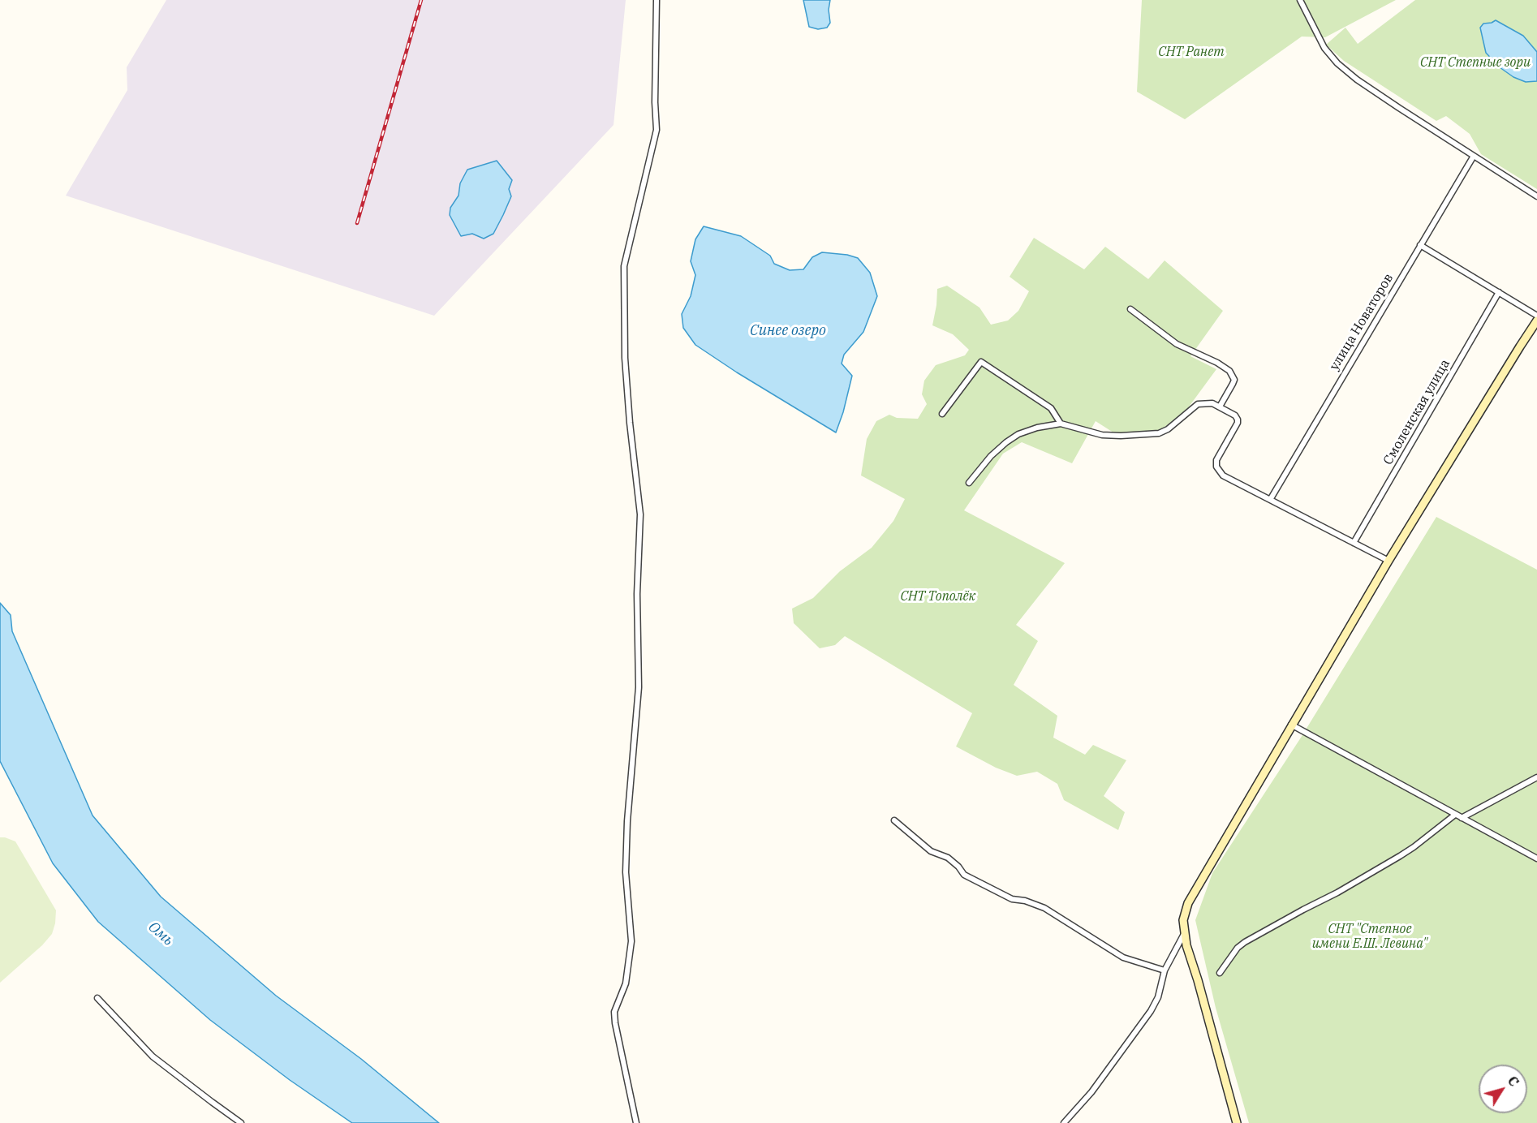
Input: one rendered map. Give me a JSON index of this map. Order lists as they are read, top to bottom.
{
  "streets": {
    "street": ["улица Новаторов", "Смоленская улица"]
  },
  "water": ["Синее озеро", "Омь"],
  "parks": [
    "СНТ Ранет",
    "СНТ Степные зори",
    "СНТ Тополёк",
    "СНТ \"Степное имени Е.Ш. Левина\""
  ],
  "north": "top right"
}
